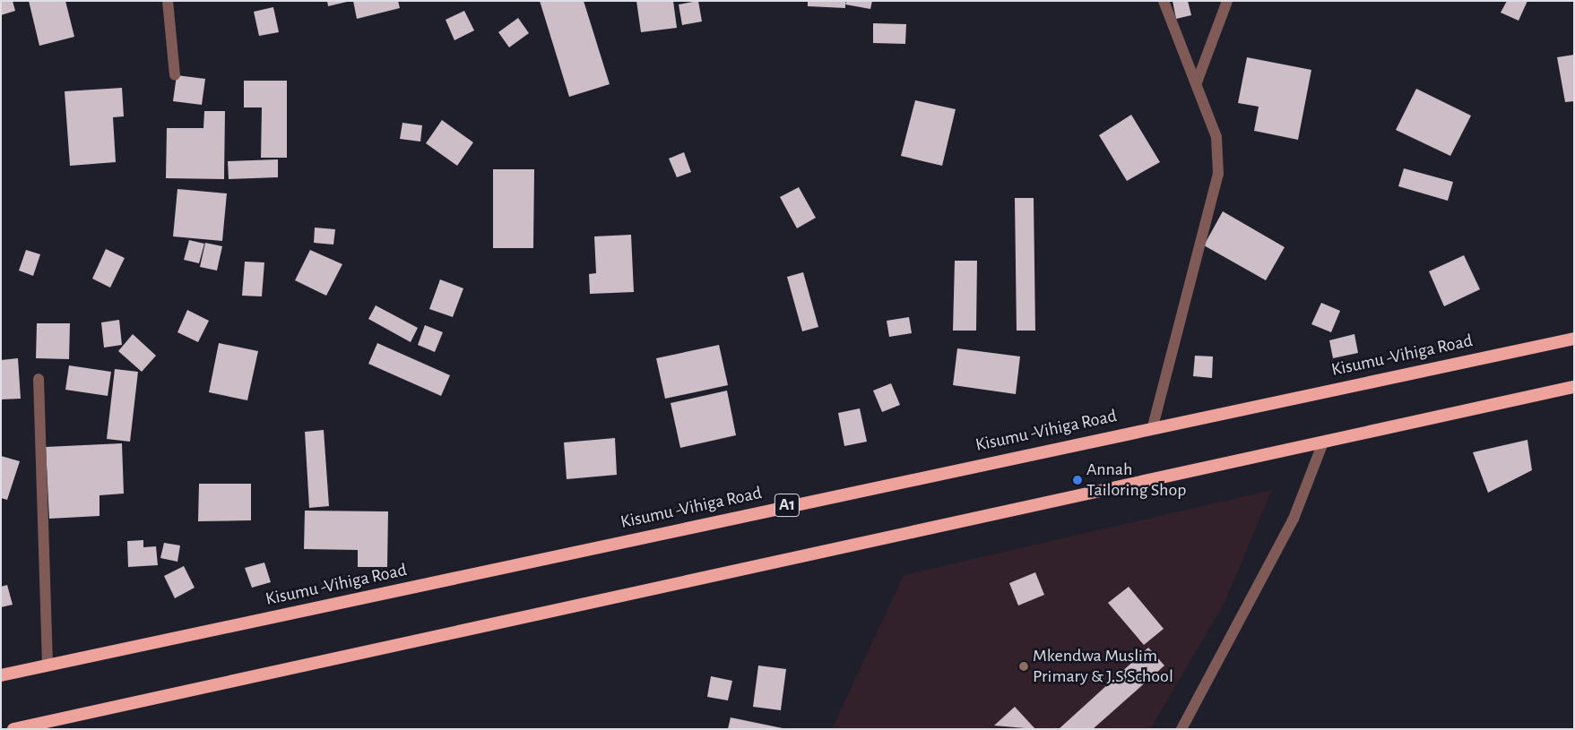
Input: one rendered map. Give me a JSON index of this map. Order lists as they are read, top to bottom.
{
  "streets": {
    "highway": ["Kisumu -Vihiga Road", "A1"]
  },
  "places": ["Annah Tailoring Shop", "Mkendwa Muslim Primary & J.S School"]
}
